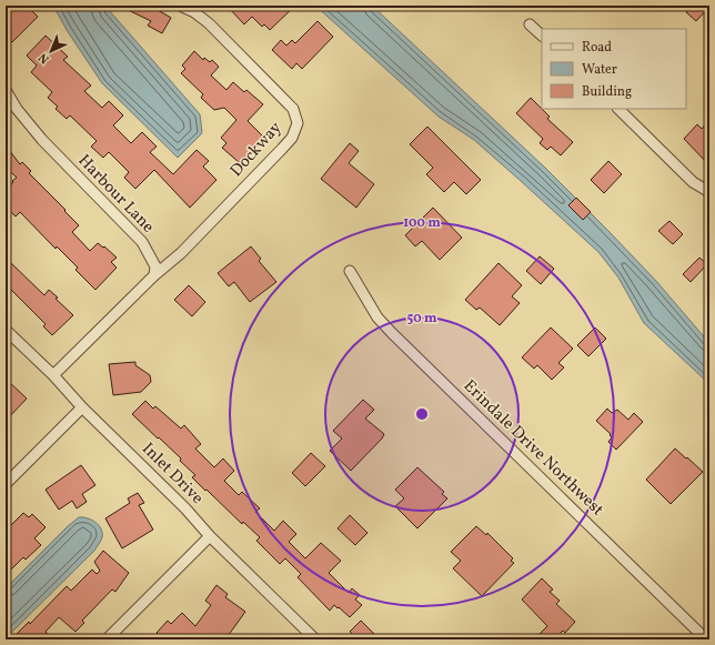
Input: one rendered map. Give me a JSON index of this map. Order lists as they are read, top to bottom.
{
  "streets": {
    "street": [
      "Dockway",
      "Harbour Lane",
      "Erindale Drive Northwest",
      "Inlet Drive"
    ]
  },
  "crossings": [
    ["Dockway", "Harbour Lane"]
  ],
  "legend": ["Road", "Water", "Building"],
  "north": "bottom left",
  "rings": ["100 m", "50 m"]
}
